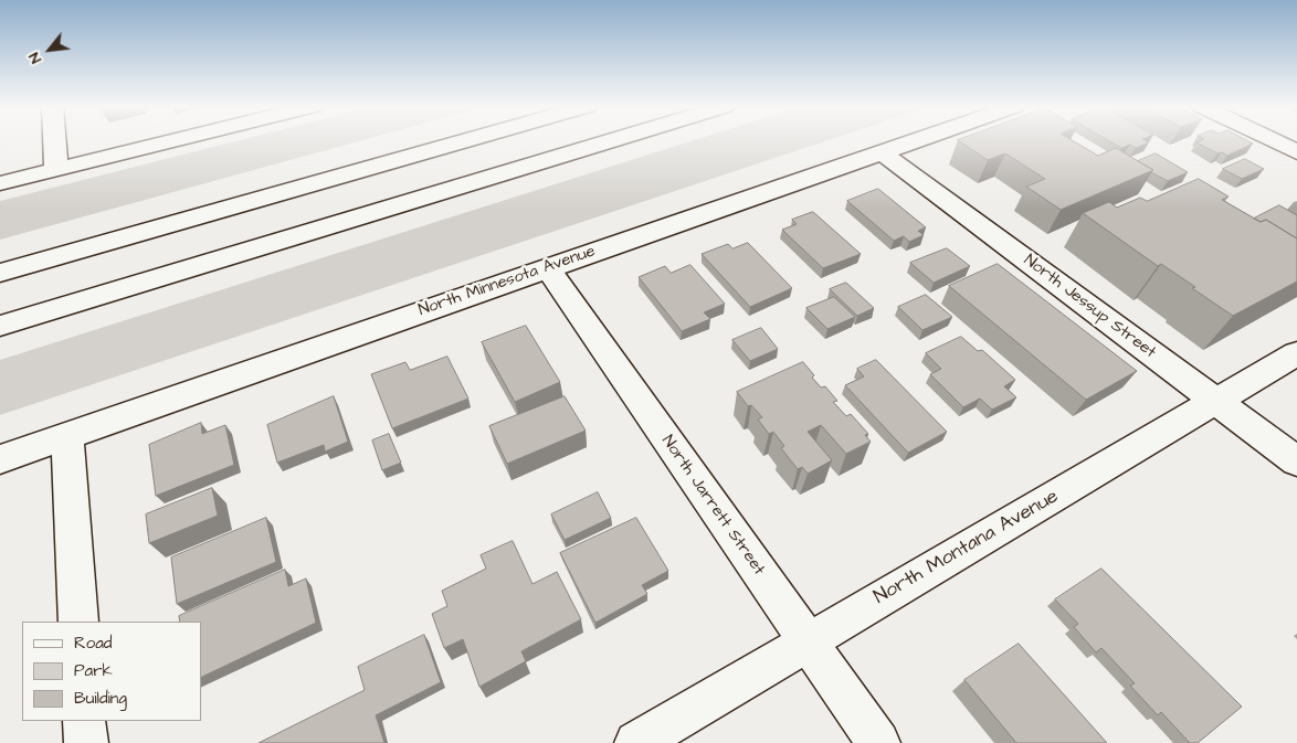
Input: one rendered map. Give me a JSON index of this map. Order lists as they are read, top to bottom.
{
  "streets": {
    "main road": [
      "North Minnesota Avenue",
      "North Jessup Street",
      "North Jarrett Street",
      "North Montana Avenue"
    ]
  },
  "crossings": [
    ["North Minnesota Avenue", "North Jessup Street"],
    ["North Minnesota Avenue", "North Jarrett Street"],
    ["North Jessup Street", "North Montana Avenue"],
    ["North Jarrett Street", "North Montana Avenue"]
  ],
  "legend": ["Road", "Park", "Building"],
  "north": "bottom left"
}
